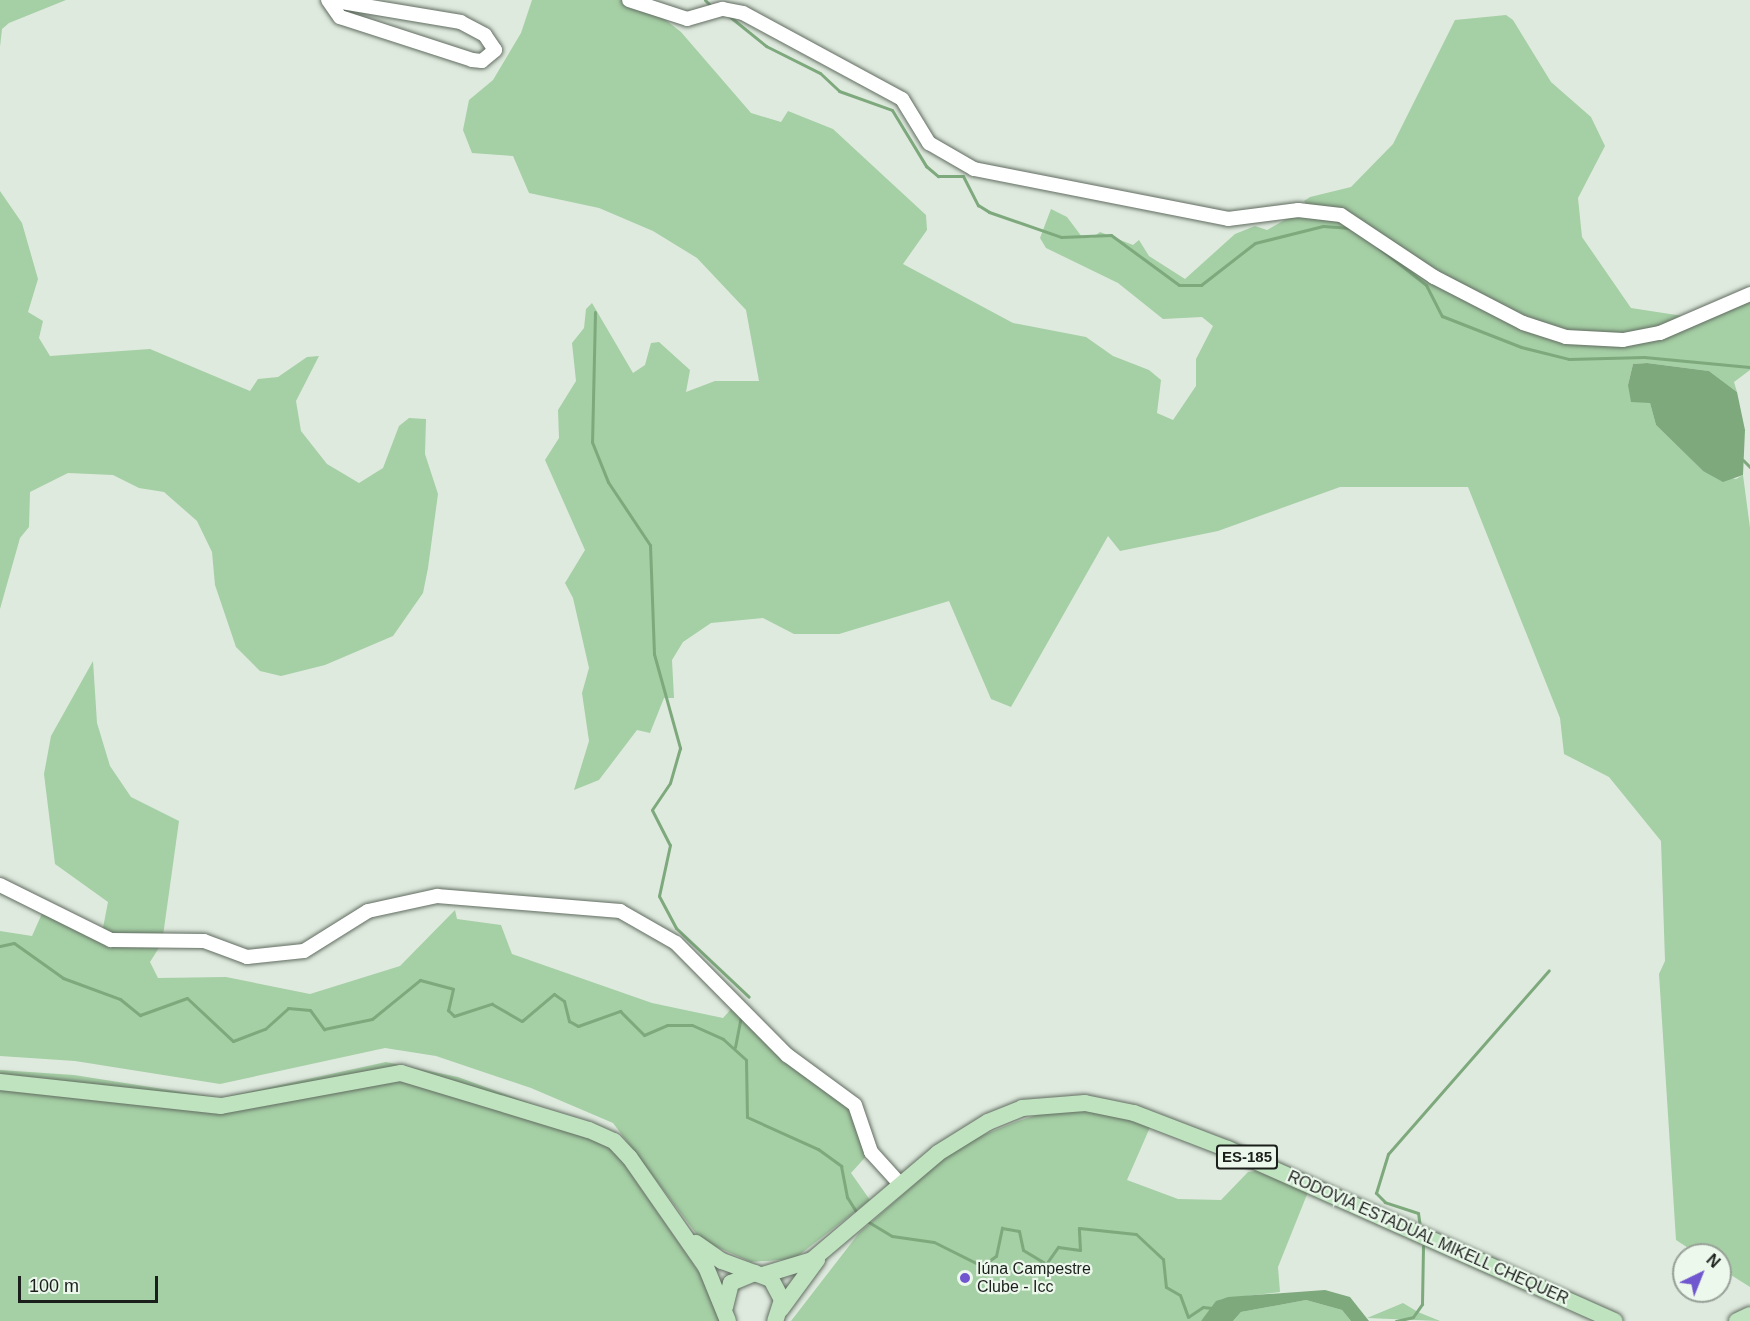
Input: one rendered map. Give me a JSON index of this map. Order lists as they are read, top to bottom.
{
  "streets": {
    "main road": ["ES-185", "RODOVIA ESTADUAL MIKELL CHEQUER"]
  },
  "crossings": [
    ["ES-185", "RODOVIA ESTADUAL MIKELL CHEQUER"]
  ],
  "places": ["Iúna Campestre Clube - Icc"],
  "scale_bar": "100 m",
  "north": "top right"
}
